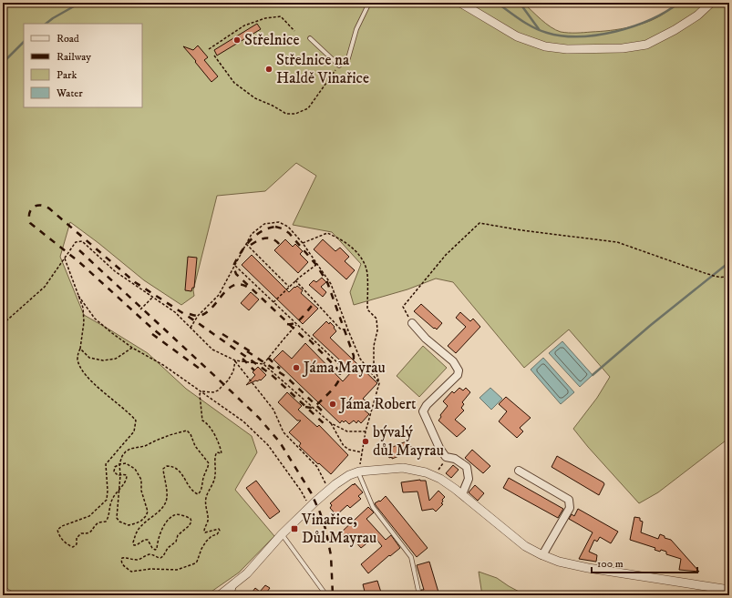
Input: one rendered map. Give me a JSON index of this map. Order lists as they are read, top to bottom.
{
  "places": {
    "other": [
      "Střelnice",
      "Střelnice na Haldě Vinařice",
      "Jáma Mayrau",
      "Jáma Robert",
      "bývalý důl Mayrau"
    ],
    "transit": ["Vinařice, Důl Mayrau"]
  },
  "legend": [
    "Road",
    "Railway",
    "Park",
    "Water"
  ],
  "scale_bar": "100 m"
}
